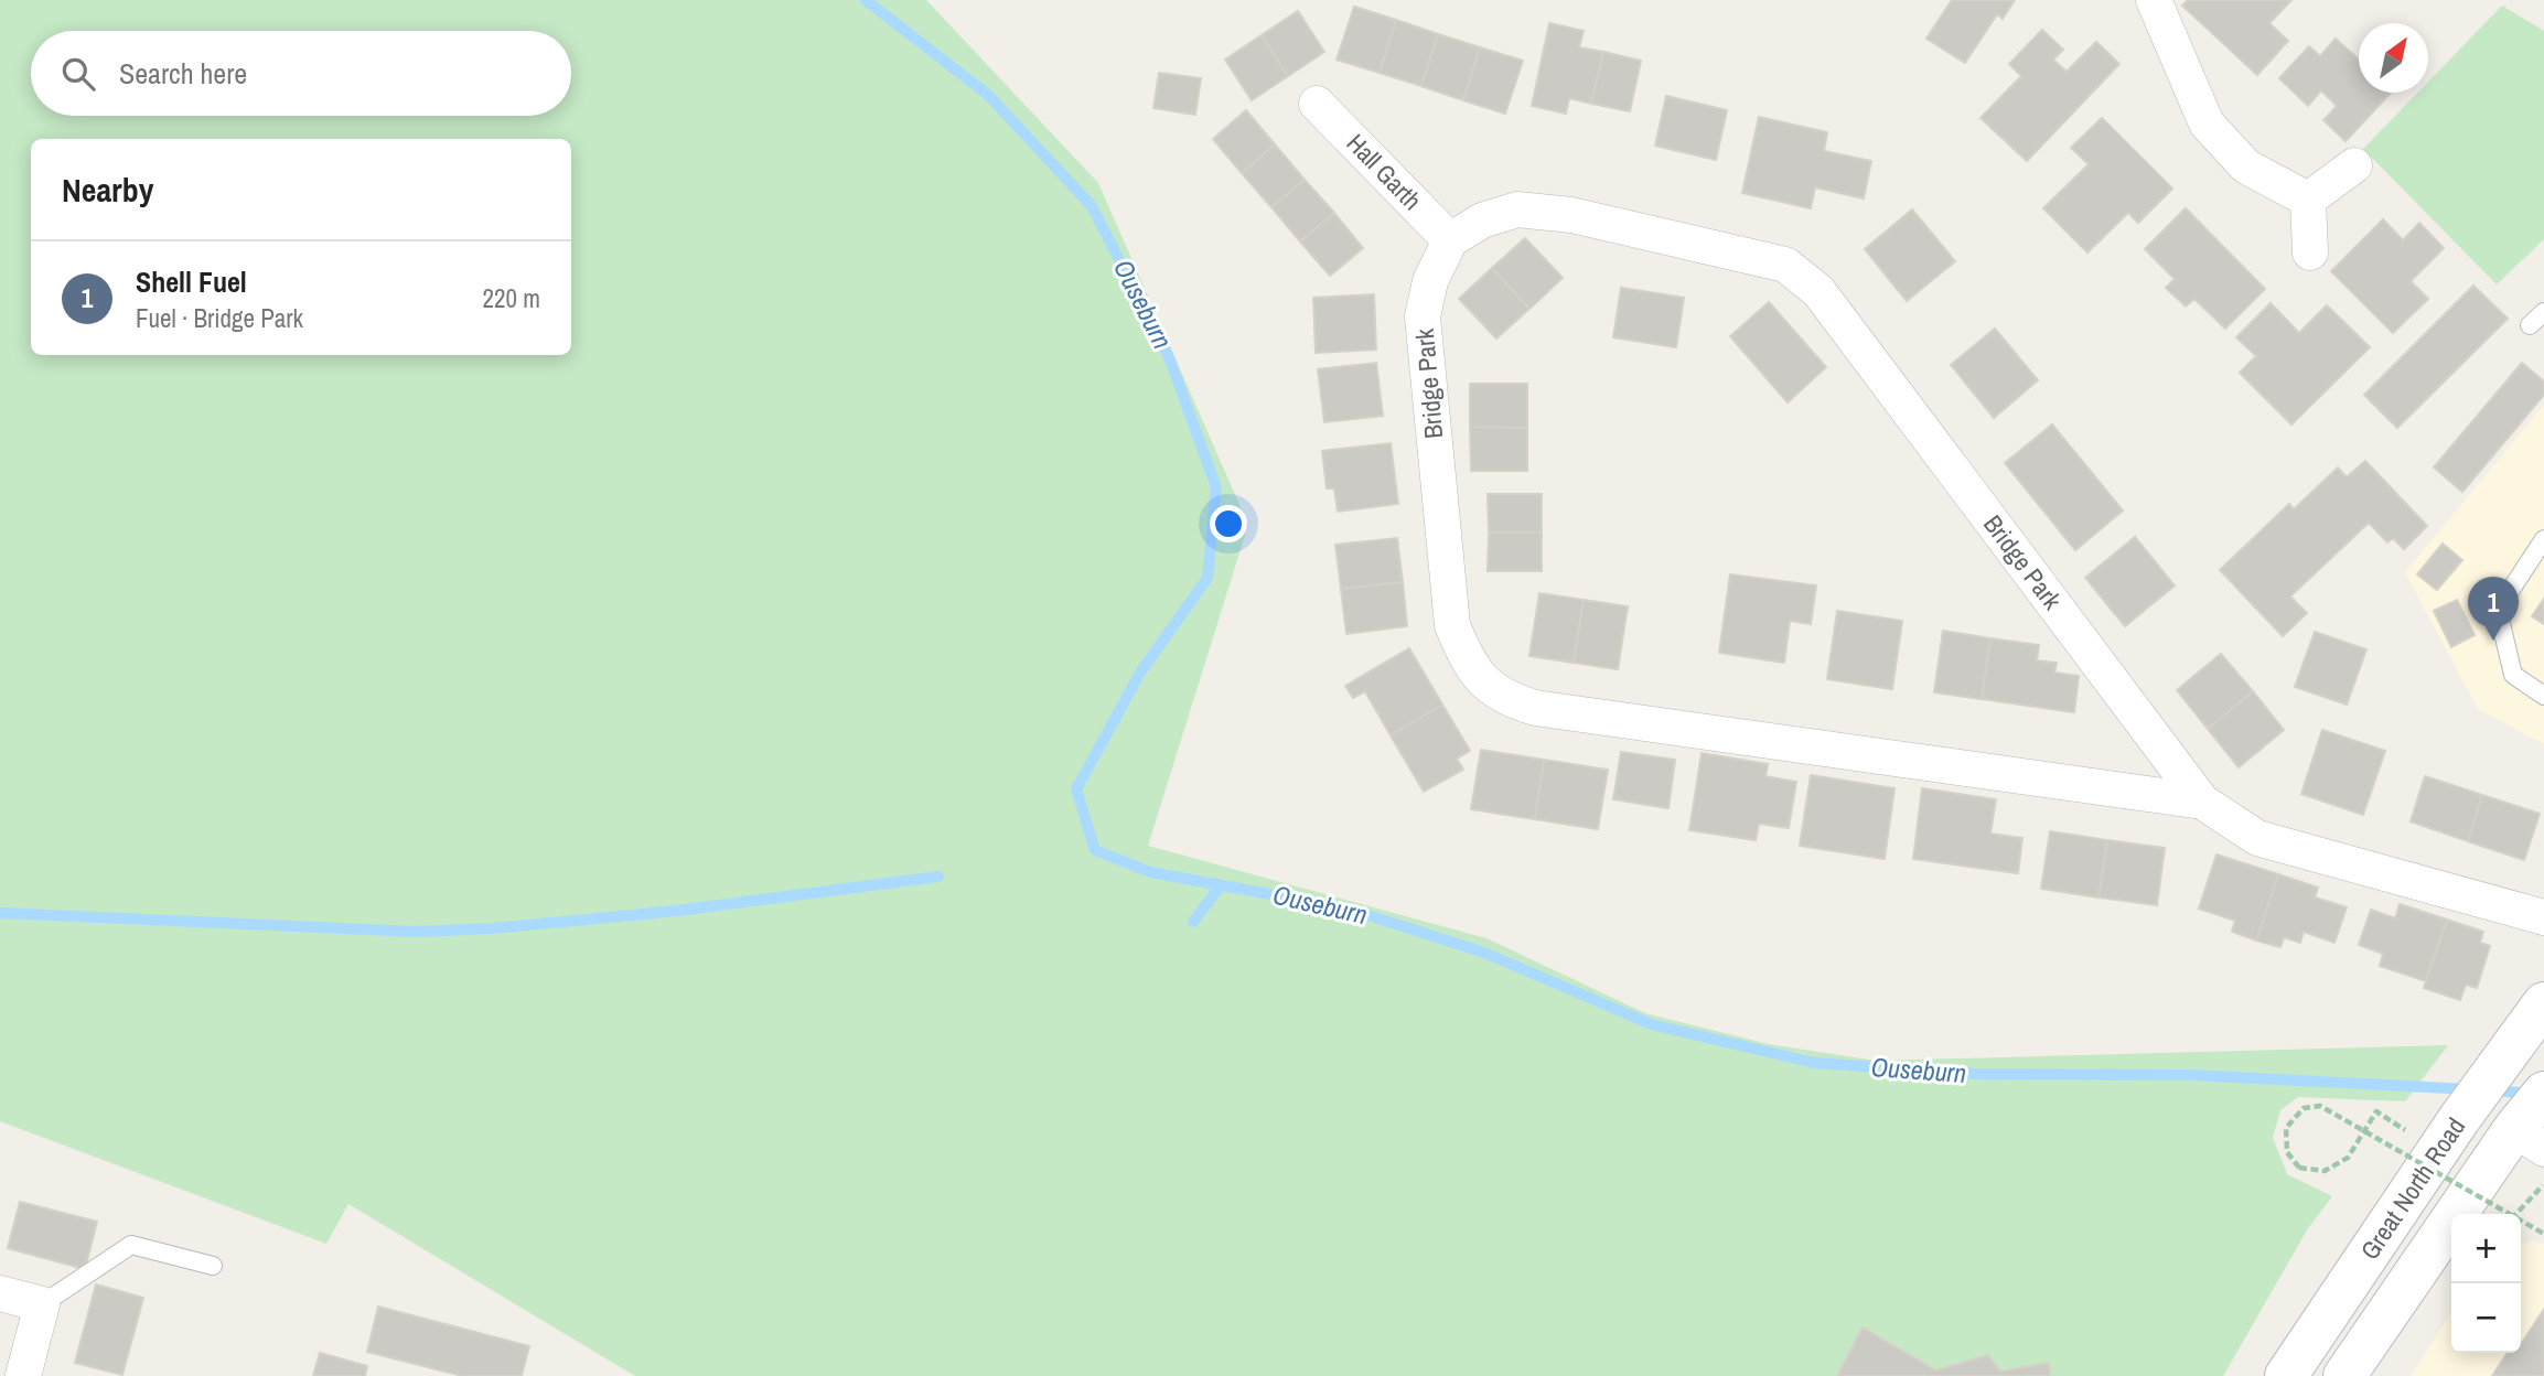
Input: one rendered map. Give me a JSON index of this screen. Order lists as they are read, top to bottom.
{
  "streets": {
    "main road": ["Great North Road"],
    "street": ["Hall Garth", "Bridge Park"]
  },
  "crossings": [
    ["Hall Garth", "Bridge Park"]
  ],
  "water": ["Ouseburn"],
  "north": "top right",
  "page": {
    "search": "Search here",
    "heading": "Nearby",
    "list": [
      {
        "mark": "1",
        "name": "Shell Fuel",
        "note": "Fuel · Bridge Park",
        "value": "220 m"
      }
    ],
    "pins": "1",
    "map_buttons": ["+", "−"]
  }
}
